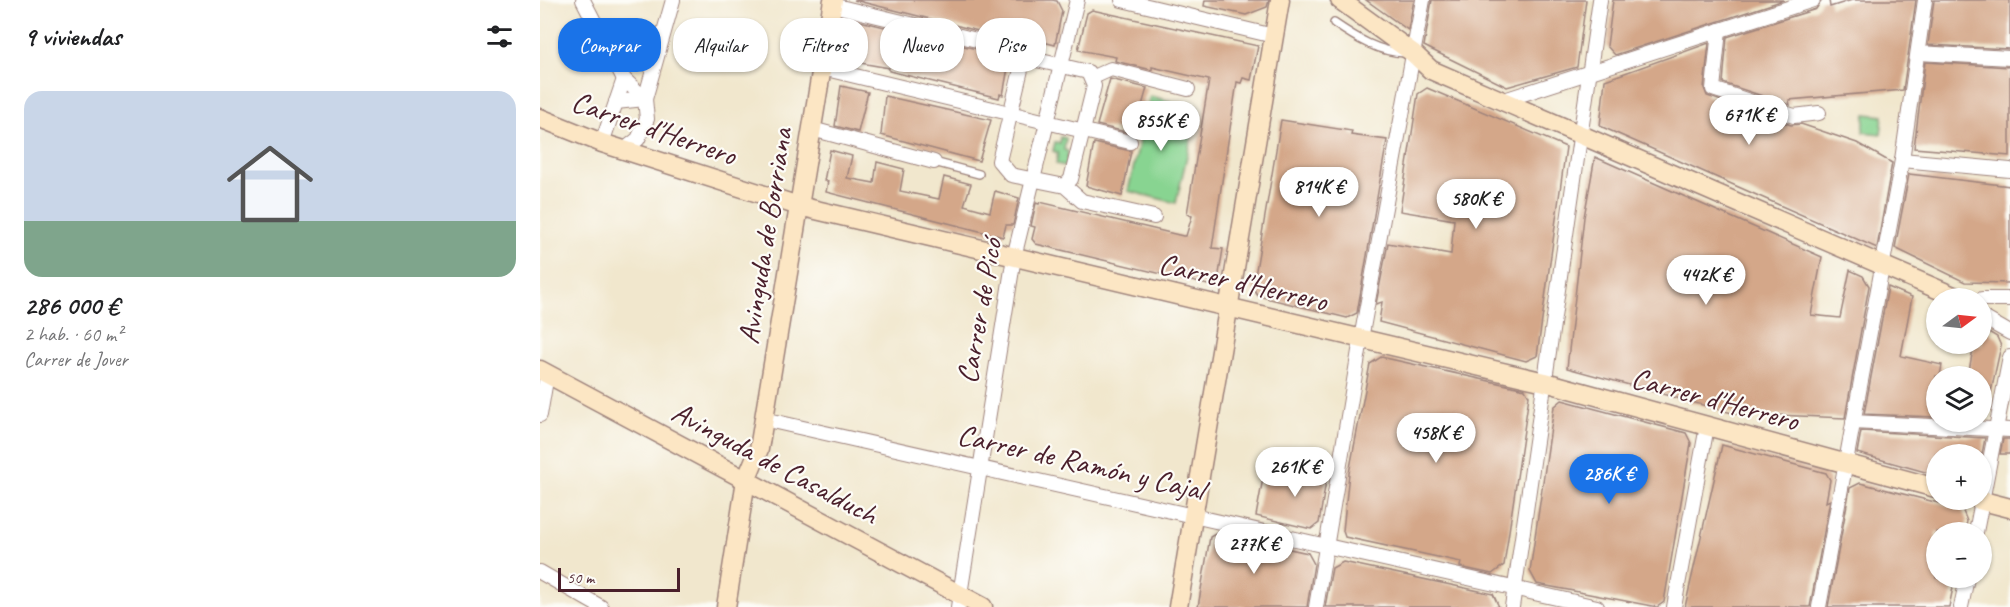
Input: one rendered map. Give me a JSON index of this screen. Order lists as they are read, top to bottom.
{
  "streets": {
    "street": [
      "Carrer d'Herrero",
      "Avinguda de Borriana",
      "Carrer de Picó",
      "Carrer de Ramón y Cajal",
      "Avinguda de Casalduch"
    ]
  },
  "crossings": [
    ["Carrer d'Herrero", "Avinguda de Borriana"],
    ["Carrer d'Herrero", "Carrer de Picó"],
    ["Avinguda de Borriana", "Carrer de Ramón y Cajal"],
    ["Avinguda de Borriana", "Avinguda de Casalduch"],
    ["Carrer de Picó", "Carrer de Ramón y Cajal"],
    ["Carrer de Picó", "Avinguda de Casalduch"]
  ],
  "scale_bar": "50 m",
  "north": "right",
  "page": {
    "heading": "9 viviendas",
    "chip": [
      "Comprar",
      "Alquilar",
      "Filtros",
      "Nuevo",
      "Piso"
    ],
    "list": [
      {
        "name": "286 000 €",
        "note": "2 hab. · 60 m² · Carrer de Jover"
      }
    ],
    "price": [
      "671K €",
      "855K €",
      "814K €",
      "580K €",
      "442K €",
      "458K €",
      "261K €",
      "286K €",
      "277K €"
    ],
    "map_buttons": ["+", "−"],
    "scale": "50 m"
  }
}
